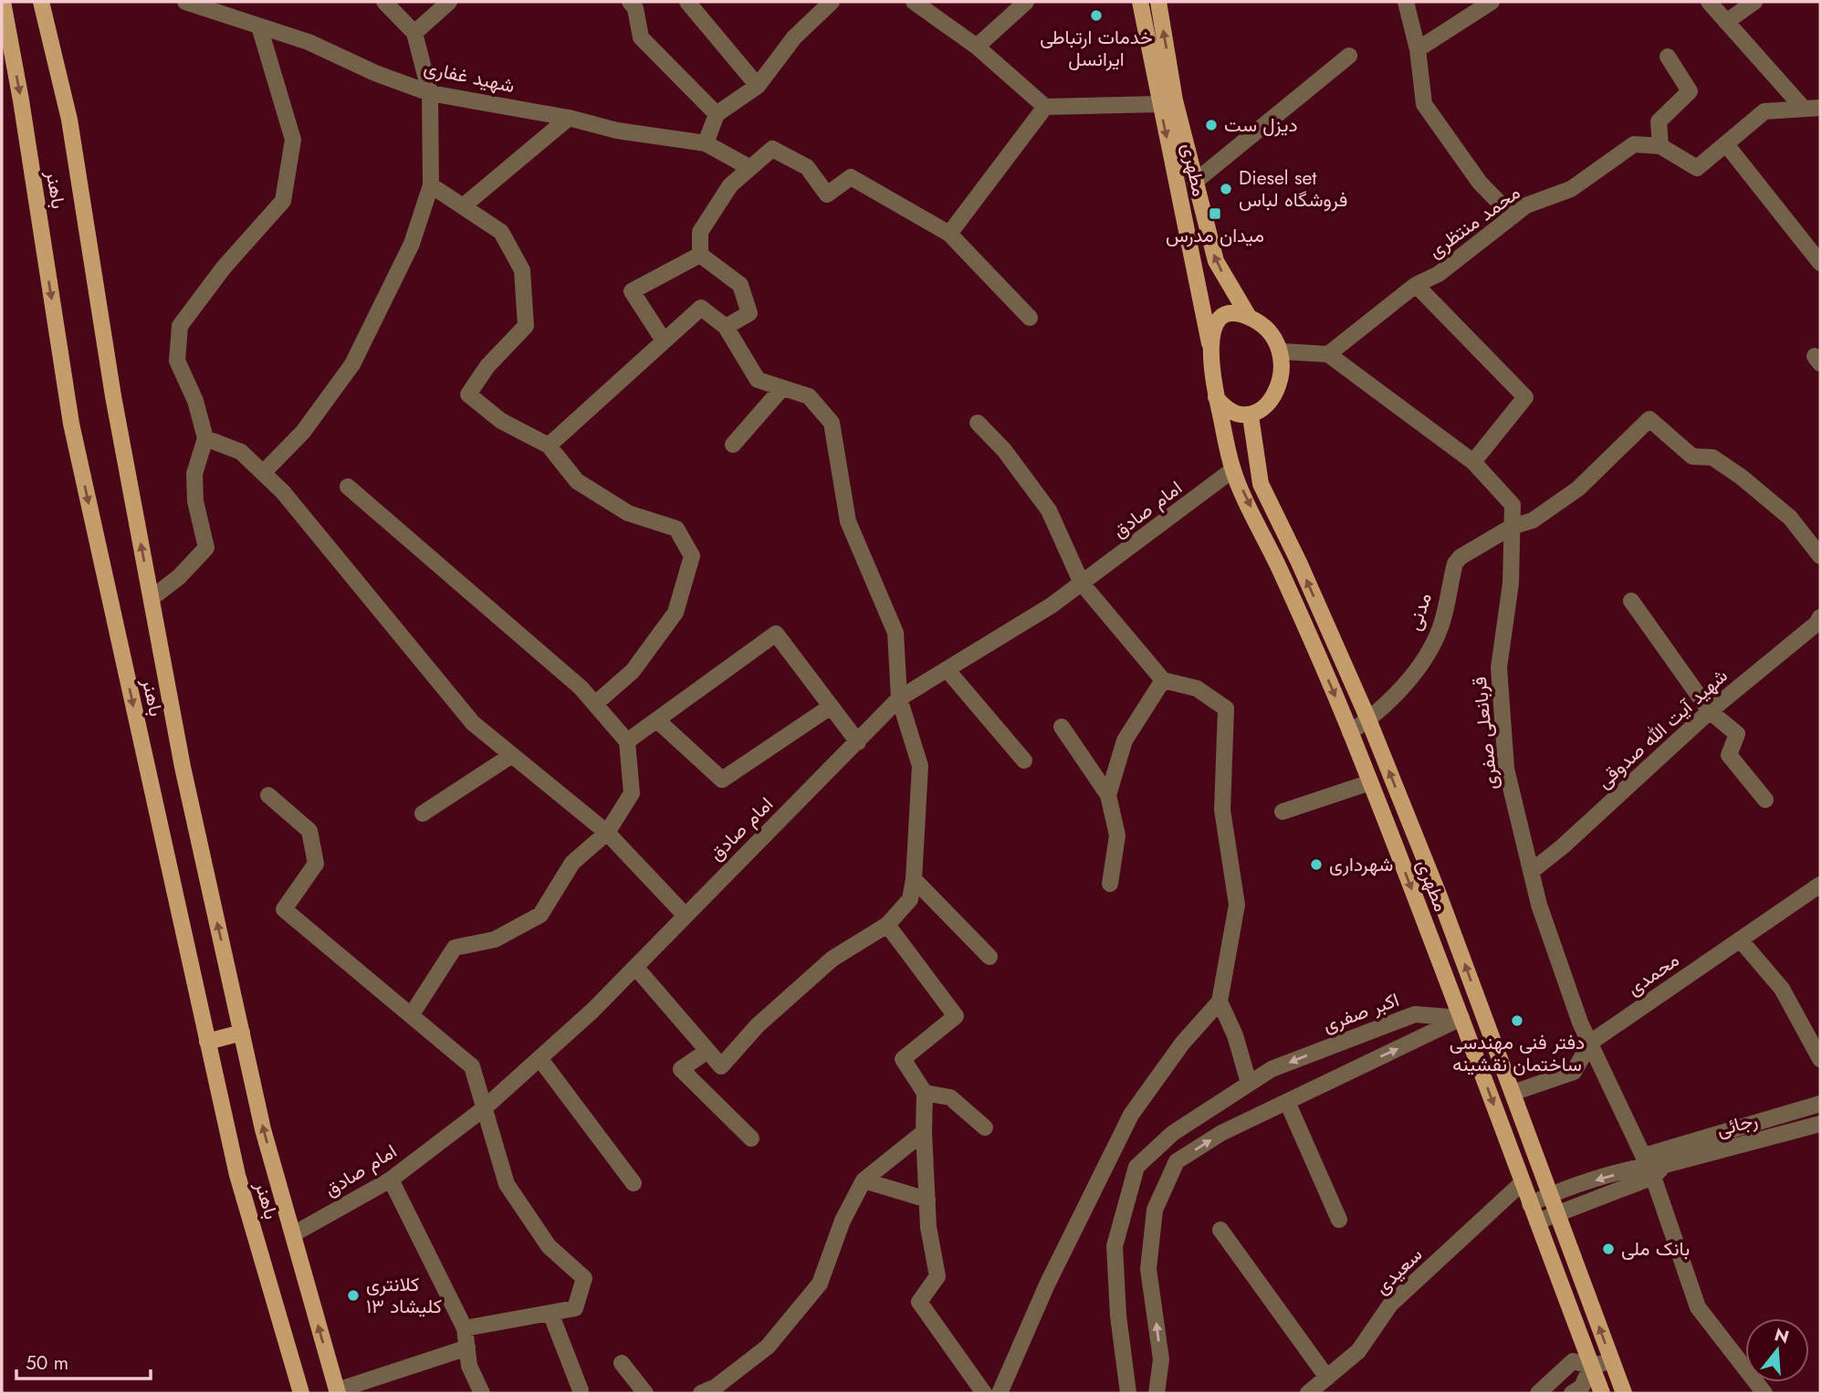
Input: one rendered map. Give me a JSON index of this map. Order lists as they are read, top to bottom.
{
  "streets": {
    "main road": ["مطهری", "باهنر"],
    "street": [
      "شهید غفاری",
      "محمد منتظری",
      "امام صادق",
      "مدنی",
      "شهید آیت الله صدوقی",
      "قربانعلی صفری",
      "محمدی",
      "اکبر صفری",
      "رجائی",
      "سعیدی"
    ]
  },
  "crossings": [
    ["مطهری", "امام صادق"],
    ["مطهری", "مدنی"],
    ["مطهری", "محمدی"],
    ["مطهری", "اکبر صفری"],
    ["مطهری", "سعیدی"],
    ["باهنر", "امام صادق"],
    ["محمد منتظری", "قربانعلی صفری"],
    ["مدنی", "قربانعلی صفری"],
    ["شهید آیت الله صدوقی", "قربانعلی صفری"],
    ["قربانعلی صفری", "محمدی"],
    ["قربانعلی صفری", "رجائی"]
  ],
  "places": {
    "other": [
      "خدمات ارتباطی ایرانسل",
      "دیزل ست",
      "Diesel set فروشگاه لباس",
      "شهرداری",
      "دفتر فنی مهندسی ساختمان نقشینه",
      "بانک ملی",
      "کلانتری ۱۳ کلیشاد"
    ],
    "transit": ["میدان مدرس"]
  },
  "scale_bar": "50 m",
  "north": "top"
}
